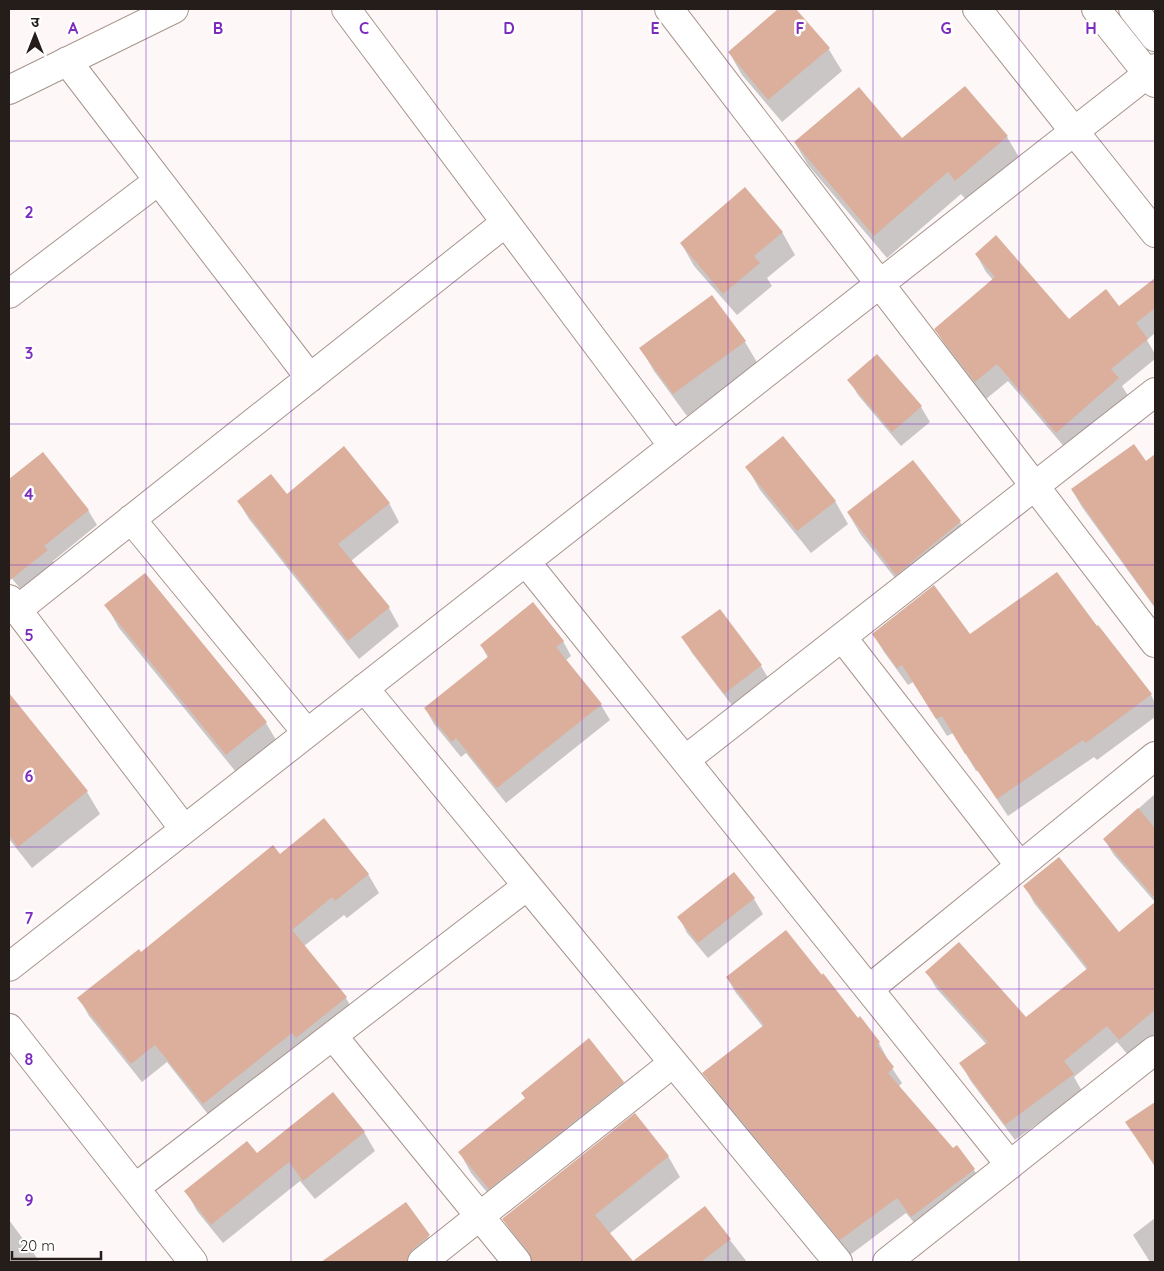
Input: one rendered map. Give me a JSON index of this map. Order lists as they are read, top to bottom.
{
  "scale_bar": "20 m",
  "north": "top",
  "grid": {
    "columns": [
      "A",
      "B",
      "C",
      "D",
      "E",
      "F",
      "G",
      "H"
    ],
    "rows": [
      "2",
      "3",
      "4",
      "5",
      "6",
      "7",
      "8",
      "9"
    ]
  }
}
